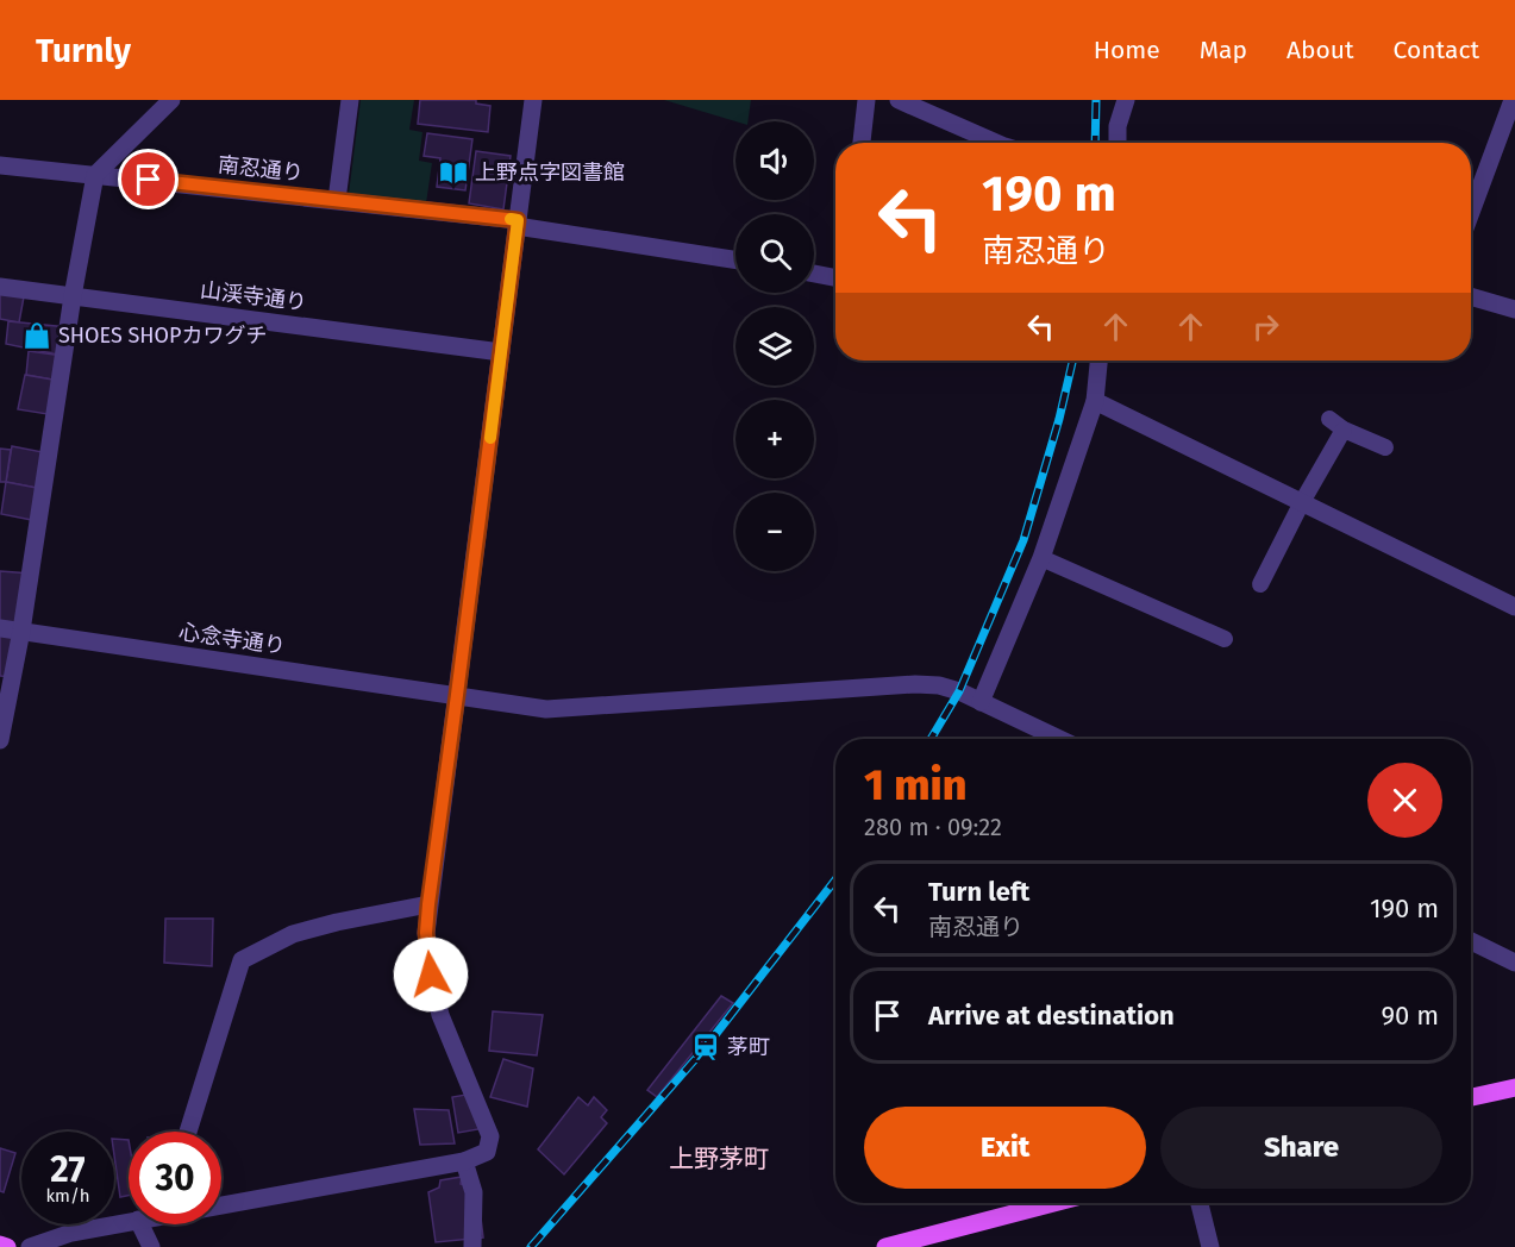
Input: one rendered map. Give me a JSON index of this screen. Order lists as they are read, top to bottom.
{
  "streets": {
    "street": ["南忍通り", "山渓寺通り", "心念寺通り"]
  },
  "districts": ["上野茅町"],
  "places": {
    "library": ["上野点字図書館"],
    "shop": ["SHOES SHOPカワグチ"],
    "station": ["茅町"]
  },
  "page": {
    "header": "Turnly",
    "nav": [
      "Home",
      "Map",
      "About",
      "Contact"
    ],
    "map_buttons": ["+", "−"],
    "turn": ["190 m", "南忍通り"],
    "heading": ["1 min", "280 m · 09:22"],
    "list": [
      {
        "name": "Turn left",
        "note": "南忍通り",
        "value": "190 m"
      },
      {
        "name": "Arrive at destination",
        "value": "90 m"
      }
    ],
    "buttons": ["Exit", "Share"],
    "speed": "27 km/h",
    "limit": "30"
  }
}
